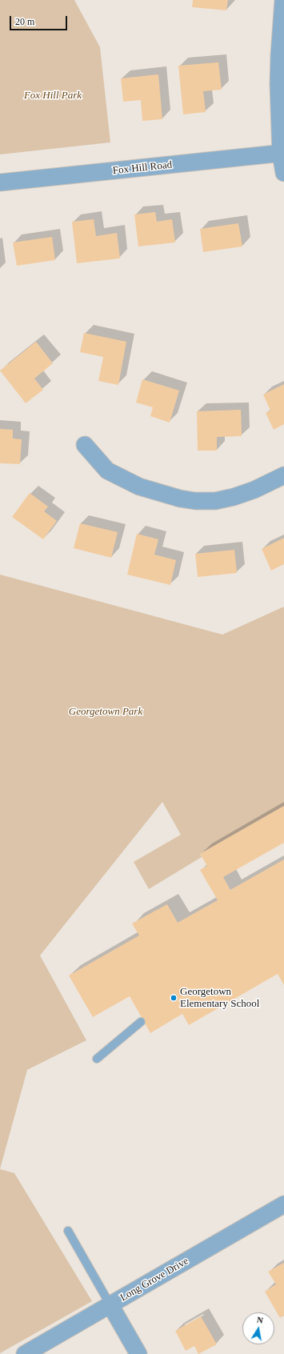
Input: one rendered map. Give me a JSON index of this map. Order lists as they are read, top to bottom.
{
  "streets": {
    "street": ["Fox Hill Road", "Long Grove Drive"]
  },
  "parks": ["Fox Hill Park", "Georgetown Park"],
  "places": ["Georgetown Elementary School"],
  "scale_bar": "20 m",
  "north": "top"
}
